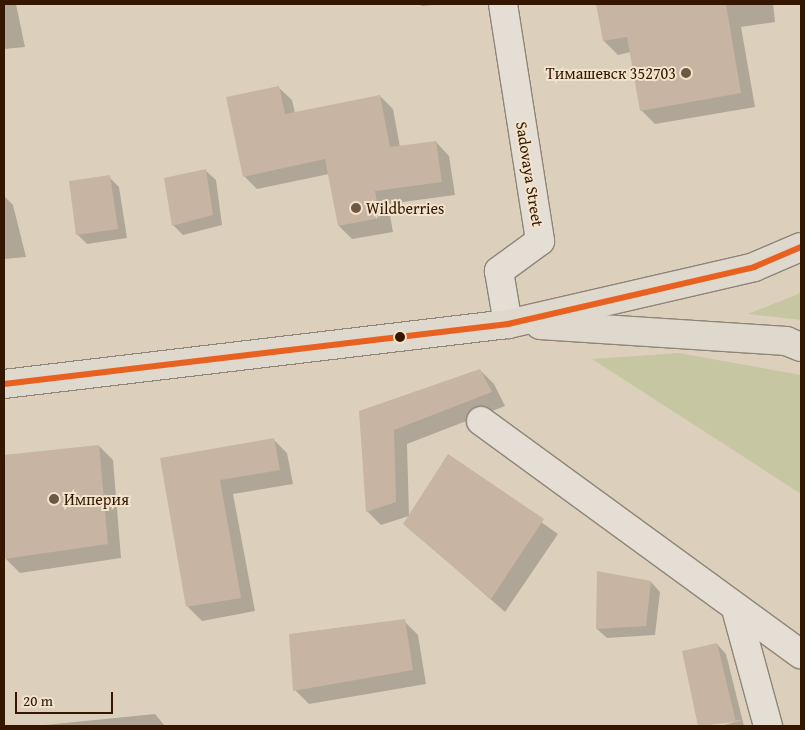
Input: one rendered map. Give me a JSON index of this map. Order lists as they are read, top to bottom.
{
  "streets": {
    "street": ["Sadovaya Street"]
  },
  "places": ["Тимашевск 352703", "Wildberries", "Империя"],
  "scale_bar": "20 m"
}
